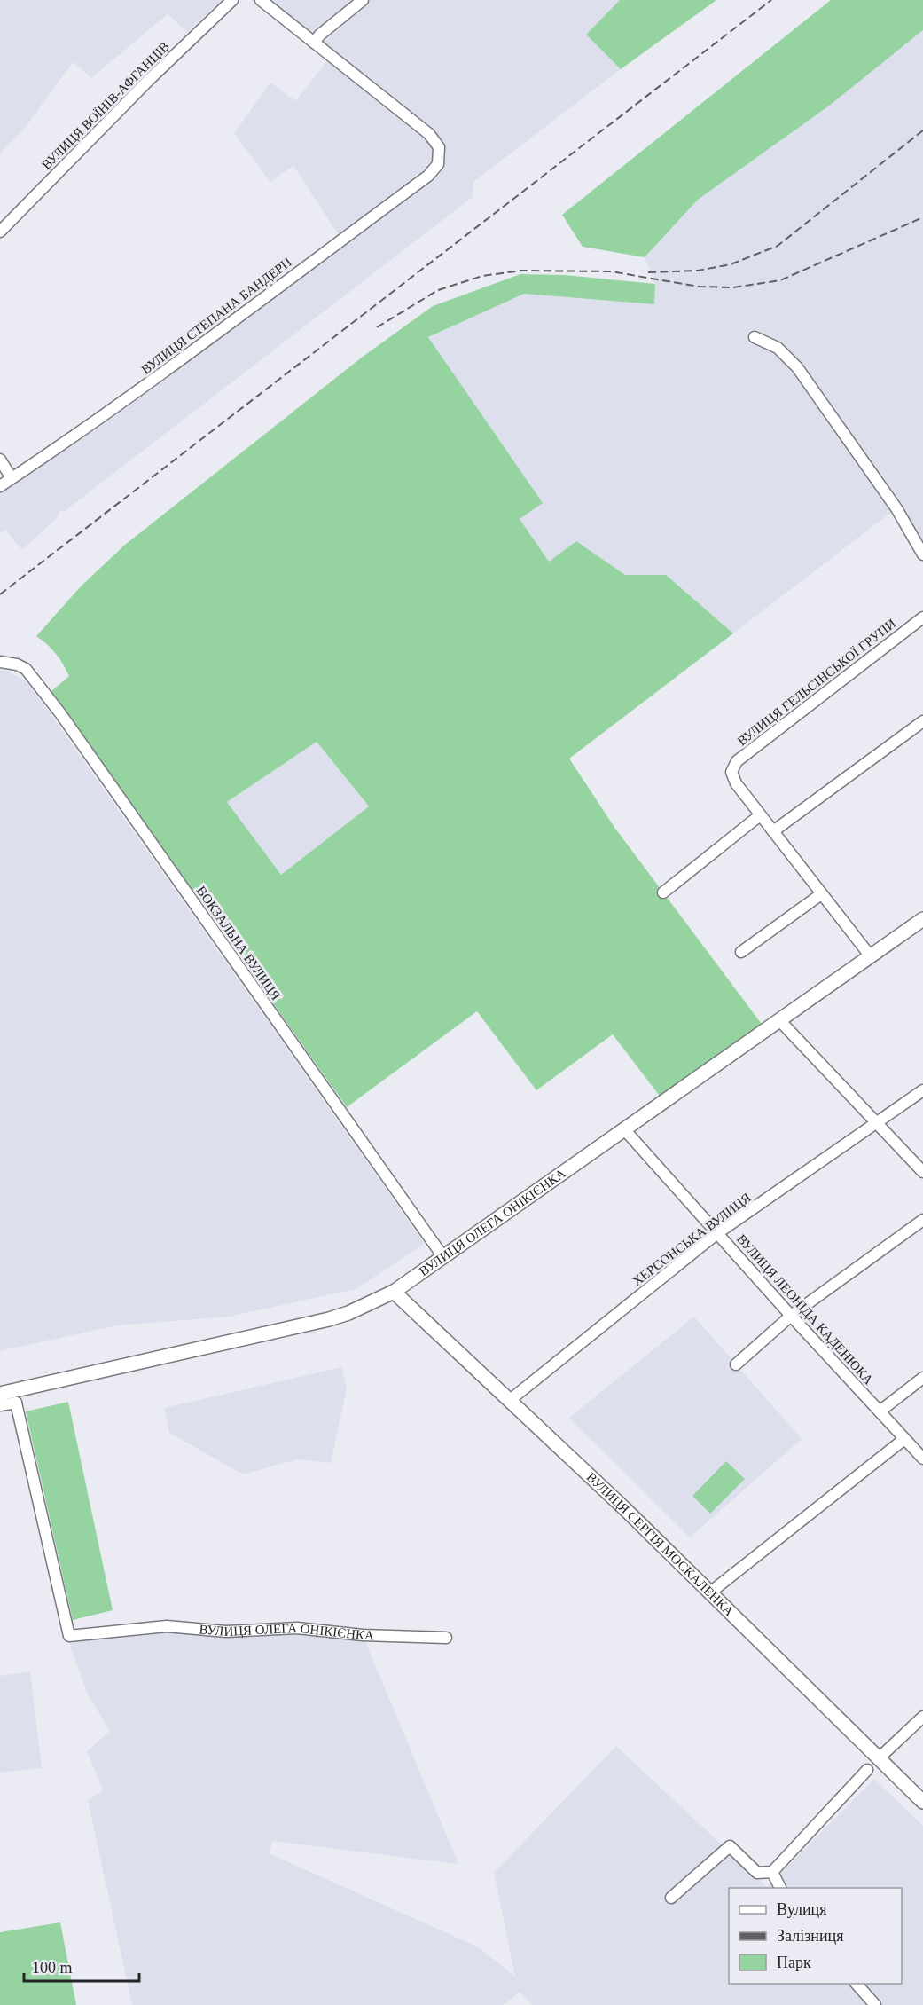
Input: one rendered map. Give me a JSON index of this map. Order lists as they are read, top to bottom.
{
  "streets": {
    "main road": ["ВУЛИЦЯ ОЛЕГА ОНІКІЄНКА", "ВУЛИЦЯ СЕРГІЯ МОСКАЛЕНКА"],
    "street": [
      "ВУЛИЦЯ ВОЇНІВ-АФГАНЦІВ",
      "ВУЛИЦЯ СТЕПАНА БАНДЕРИ",
      "ВУЛИЦЯ ГЕЛЬСІНСЬКОЇ ГРУПИ",
      "ВОКЗАЛЬНА ВУЛИЦЯ",
      "ХЕРСОНСЬКА ВУЛИЦЯ",
      "ВУЛИЦЯ ЛЕОНІДА КАДЕНЮКА"
    ]
  },
  "crossings": [
    ["ВОКЗАЛЬНА ВУЛИЦЯ", "ВУЛИЦЯ ОЛЕГА ОНІКІЄНКА"],
    ["ВУЛИЦЯ ОЛЕГА ОНІКІЄНКА", "ВУЛИЦЯ ЛЕОНІДА КАДЕНЮКА"],
    ["ВУЛИЦЯ ОЛЕГА ОНІКІЄНКА", "ВУЛИЦЯ СЕРГІЯ МОСКАЛЕНКА"],
    ["ХЕРСОНСЬКА ВУЛИЦЯ", "ВУЛИЦЯ ЛЕОНІДА КАДЕНЮКА"],
    ["ХЕРСОНСЬКА ВУЛИЦЯ", "ВУЛИЦЯ СЕРГІЯ МОСКАЛЕНКА"]
  ],
  "legend": ["Вулиця", "Залізниця", "Парк"],
  "scale_bar": "100 m"
}
